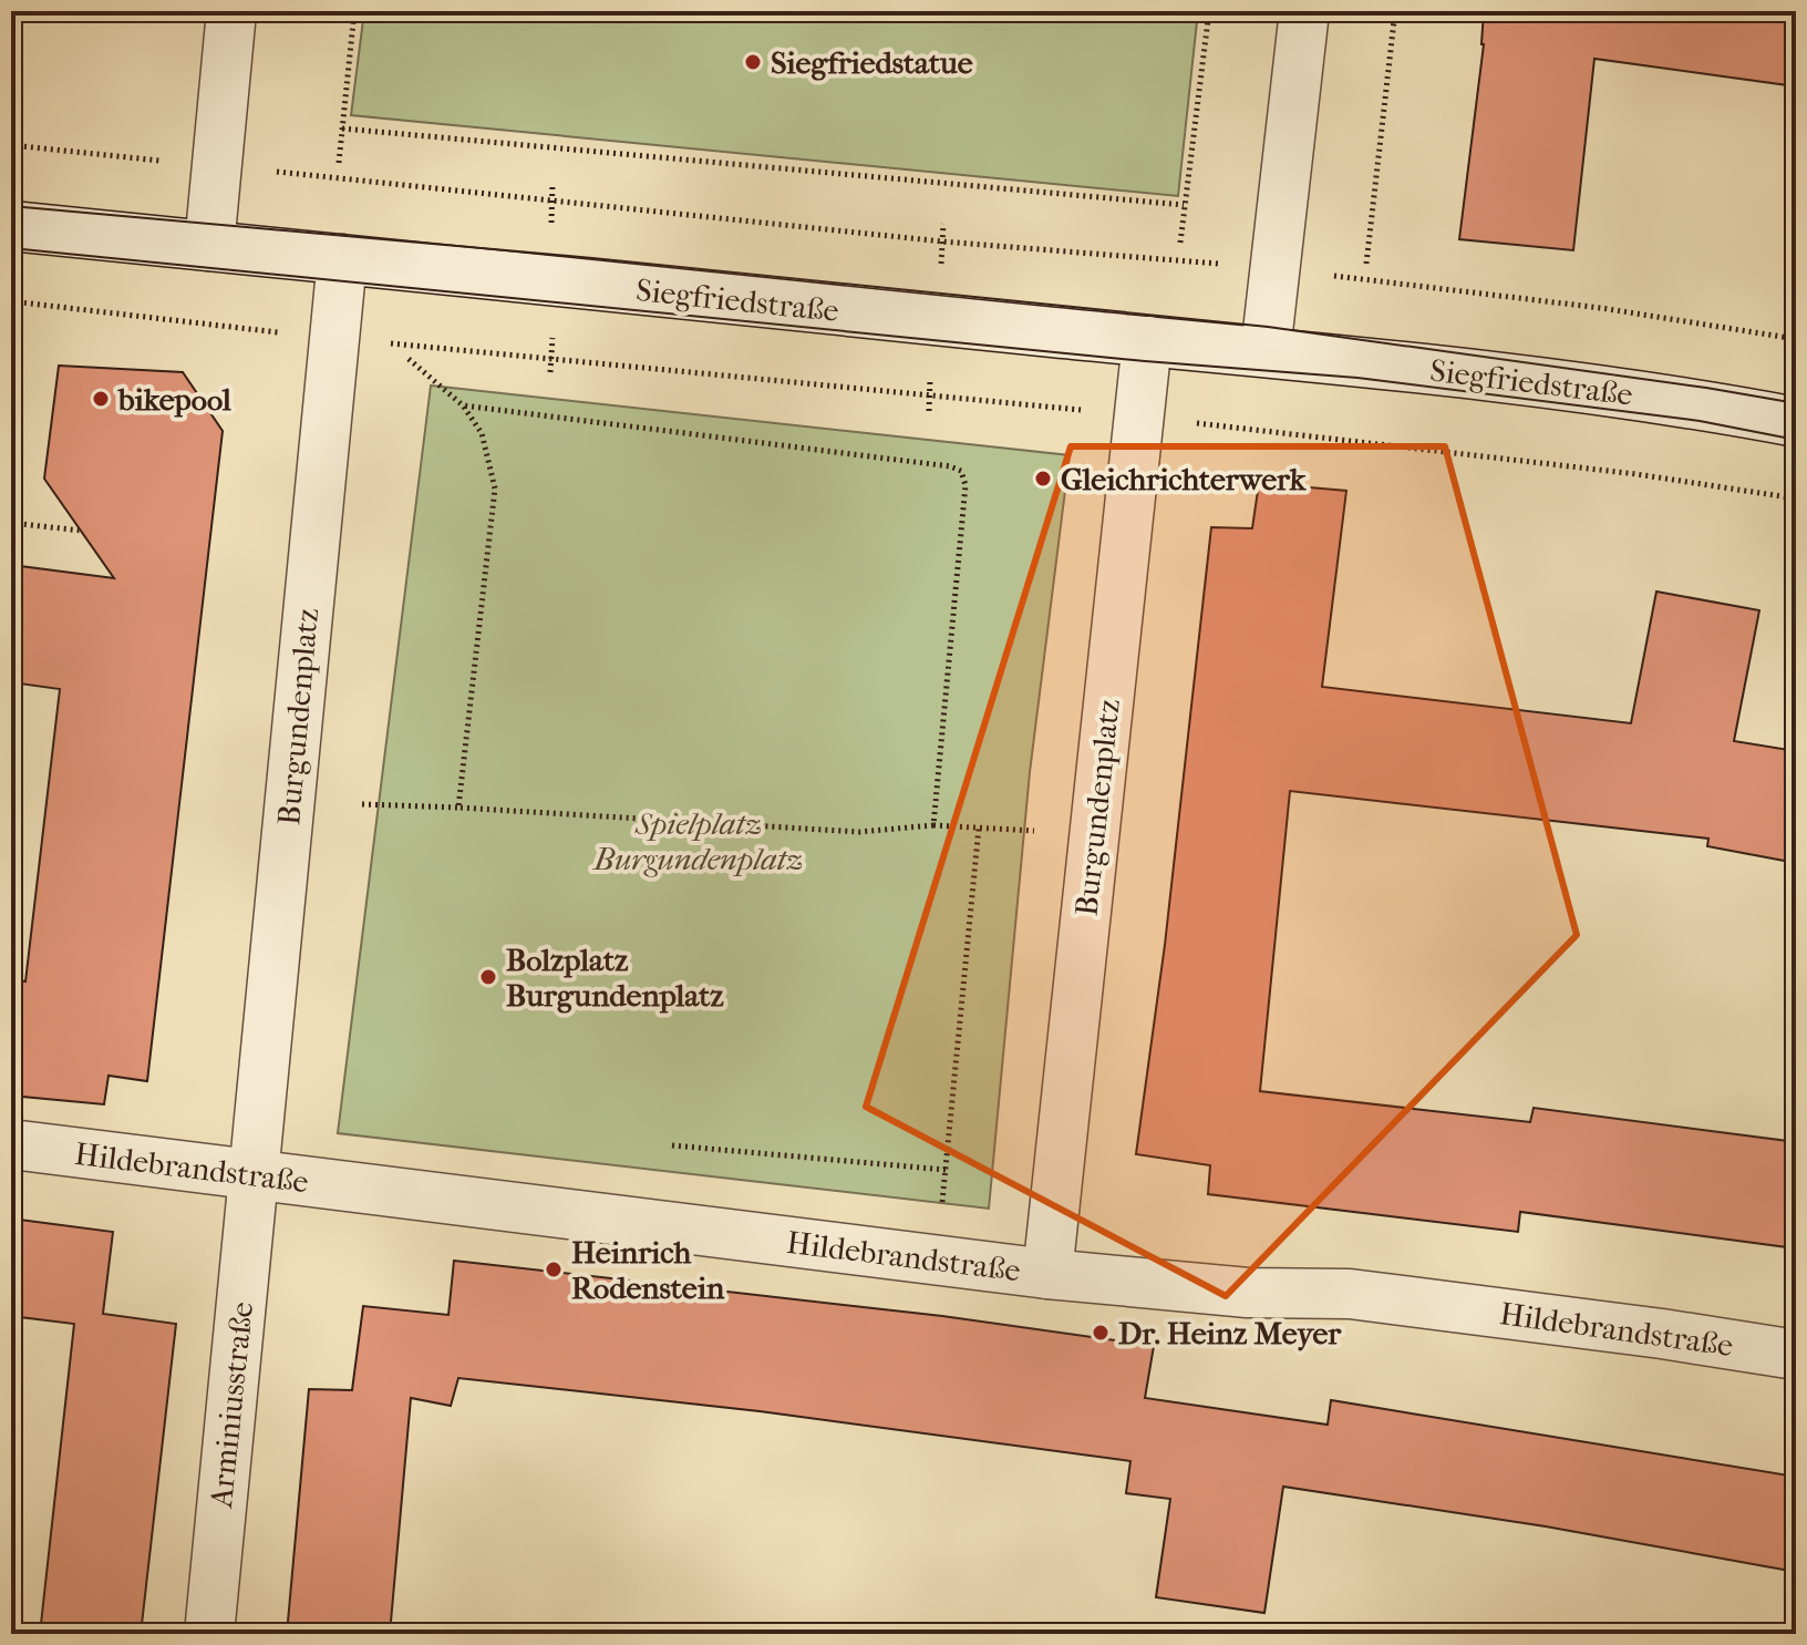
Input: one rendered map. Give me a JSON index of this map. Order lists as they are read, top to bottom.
{
  "streets": {
    "street": [
      "Siegfriedstraße",
      "Burgundenplatz",
      "Hildebrandstraße",
      "Arminiusstraße"
    ]
  },
  "crossings": [
    ["Siegfriedstraße", "Burgundenplatz"],
    ["Burgundenplatz", "Hildebrandstraße"],
    ["Burgundenplatz", "Arminiusstraße"],
    ["Hildebrandstraße", "Arminiusstraße"]
  ],
  "parks": ["Spielplatz Burgundenplatz"],
  "places": [
    "Siegfriedstatue",
    "bikepool",
    "Gleichrichterwerk",
    "Bolzplatz Burgundenplatz",
    "Heinrich Rodenstein",
    "Dr. Heinz Meyer"
  ]
}
